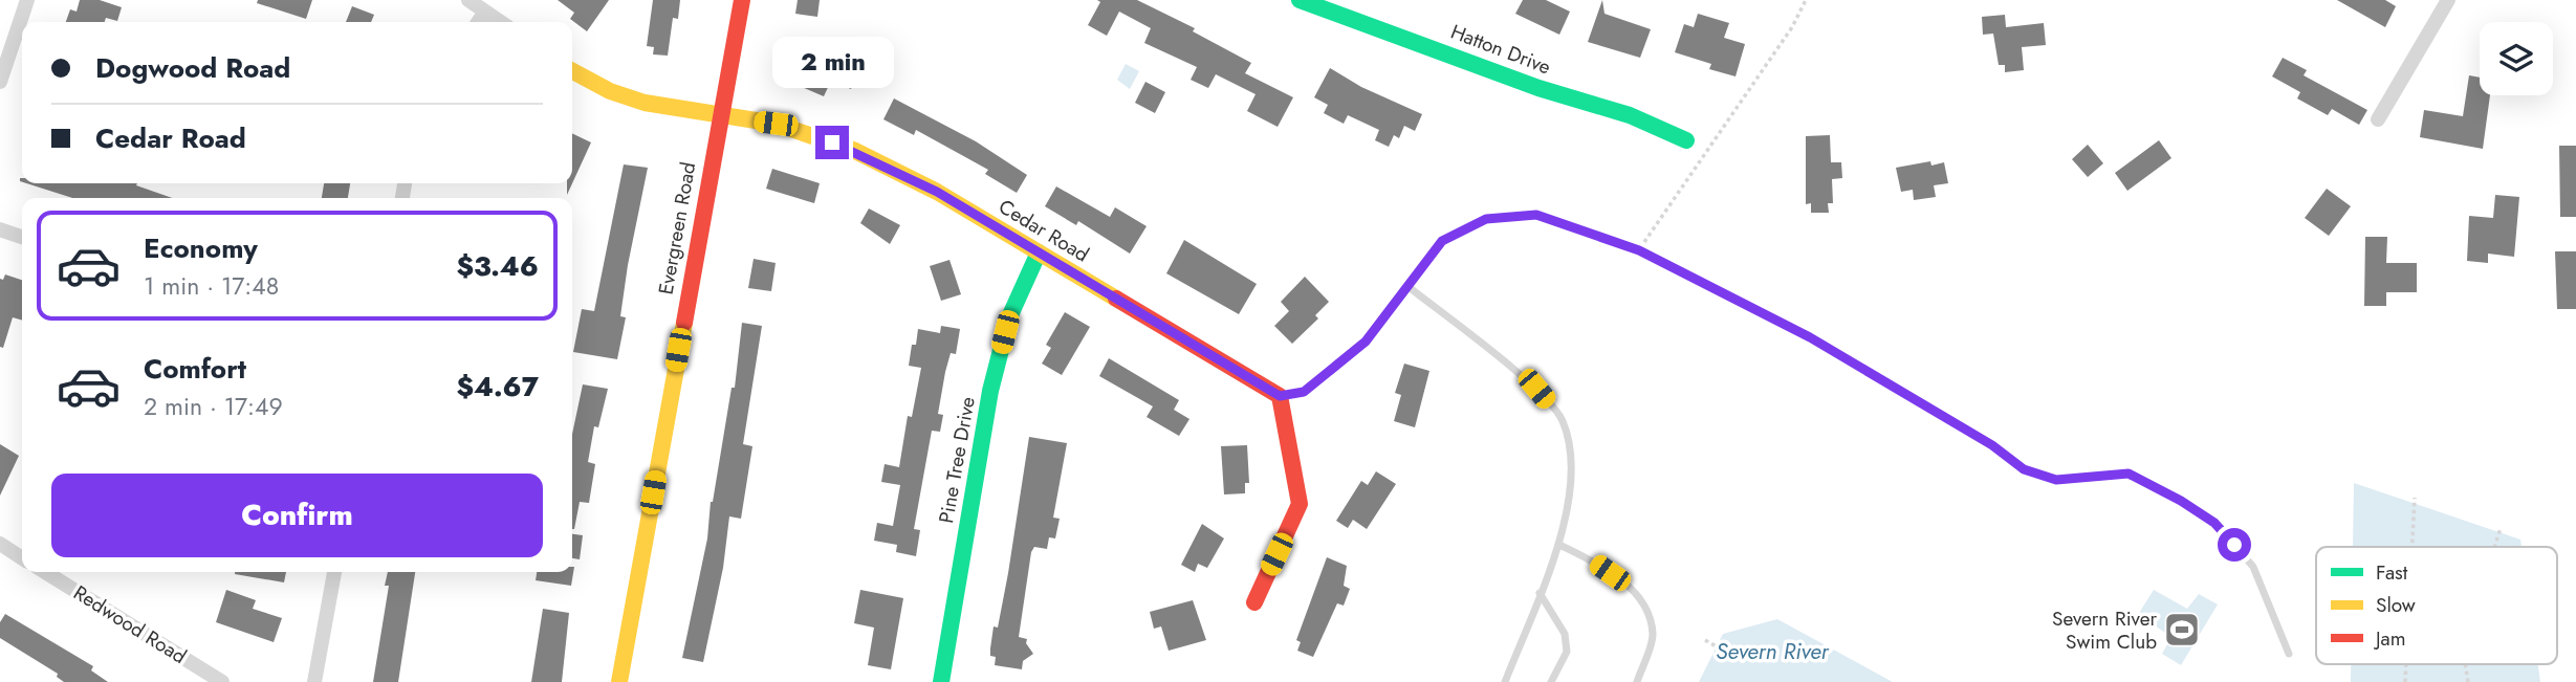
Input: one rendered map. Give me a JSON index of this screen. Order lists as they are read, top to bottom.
{
  "streets": {
    "street": [
      "Hatton Drive",
      "Evergreen Road",
      "Cedar Road",
      "Pine Tree Drive",
      "Redwood Road"
    ]
  },
  "crossings": [
    ["Evergreen Road", "Cedar Road"],
    ["Cedar Road", "Pine Tree Drive"]
  ],
  "water": ["Severn River"],
  "places": {
    "sports": ["Severn River Swim Club"]
  },
  "legend": ["Fast", "Slow", "Jam"],
  "page": {
    "banner": ["Dogwood Road", "Cedar Road"],
    "bubble": "2 min",
    "list": [
      {
        "name": "Economy",
        "note": "1 min · 17:48",
        "value": "$3.46"
      },
      {
        "name": "Comfort",
        "note": "2 min · 17:49",
        "value": "$4.67"
      }
    ],
    "buttons": "Confirm"
  }
}
